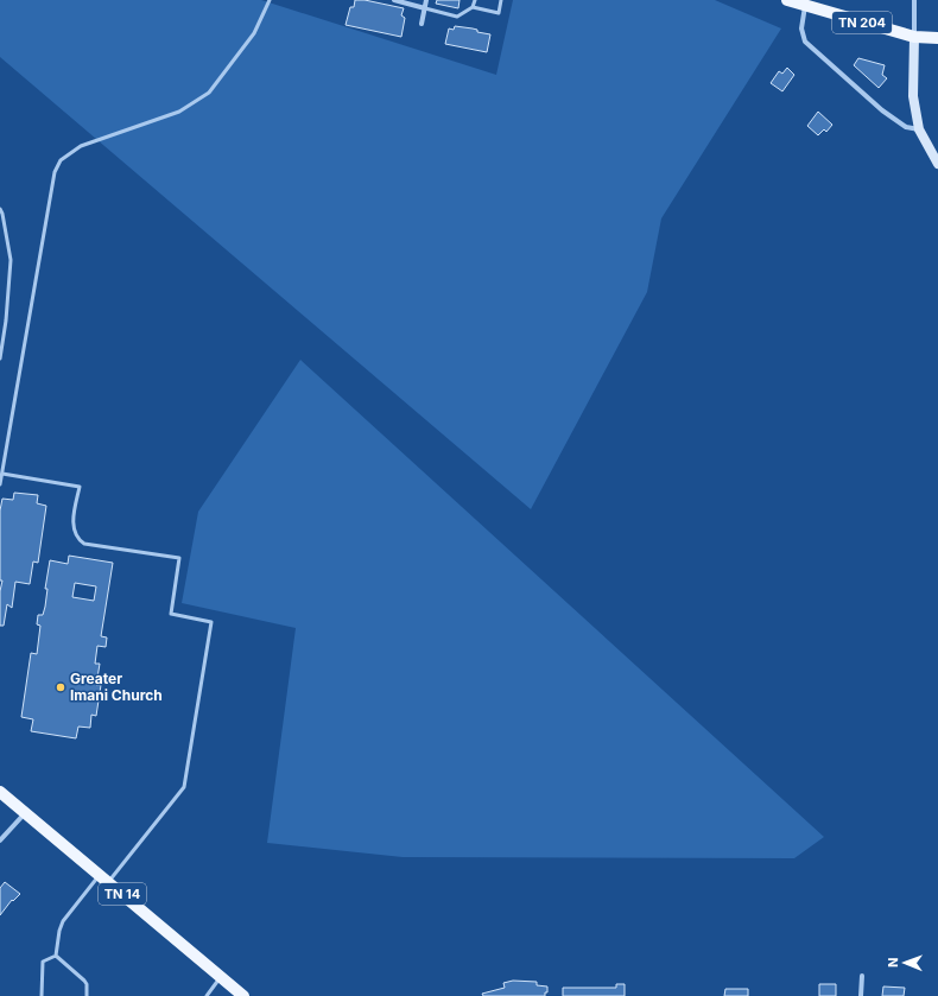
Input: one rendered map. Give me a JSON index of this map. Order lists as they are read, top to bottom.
{
  "streets": {
    "main road": ["TN 204", "TN 14"]
  },
  "places": ["Greater Imani Church"],
  "north": "left"
}
